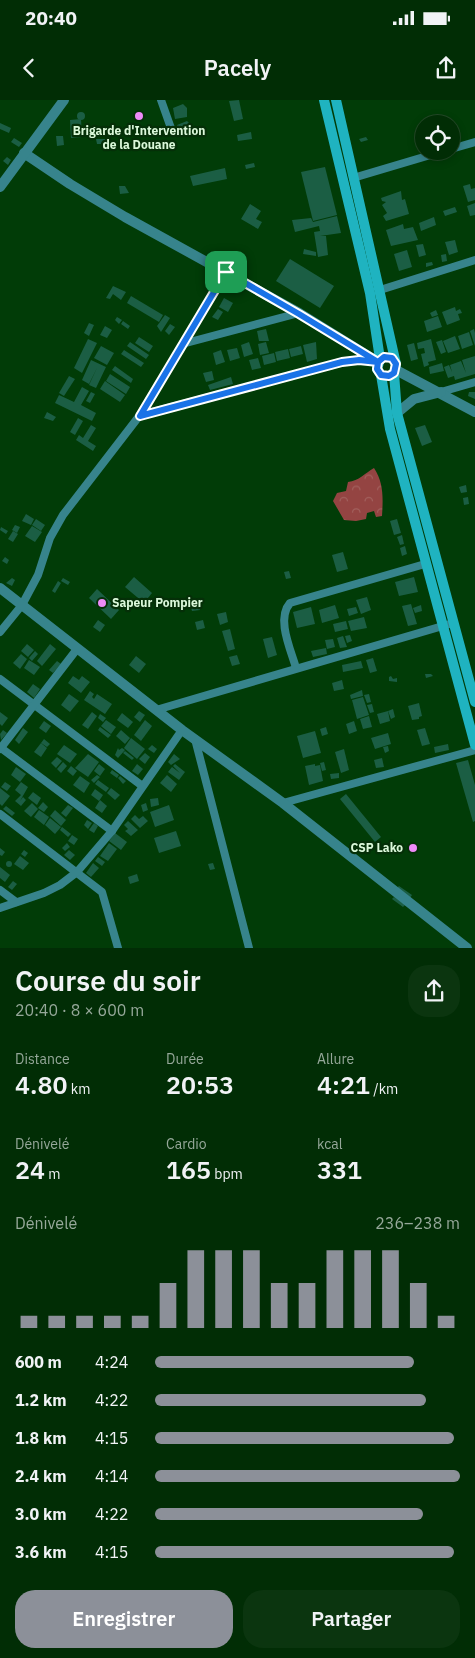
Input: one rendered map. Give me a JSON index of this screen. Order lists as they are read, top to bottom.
{
  "places": ["Brigarde d'Intervention de la Douane", "Sapeur Pompier", "CSP Lako"],
  "page": {
    "status": "20:40",
    "header": "Pacely",
    "heading": ["Course du soir", "20:40 · 8 × 600 m"],
    "stats": [
      ["Distance", "4.80 km"],
      ["Durée", "20:53"],
      ["Allure", "4:21 /km"],
      ["Dénivelé", "24 m"],
      ["Cardio", "165 bpm"],
      ["kcal", "331"]
    ],
    "chart": ["Dénivelé", "236–238 m"],
    "list": [
      {
        "name": "600 m",
        "note": "4:24"
      },
      {
        "name": "1.2 km",
        "note": "4:22"
      },
      {
        "name": "1.8 km",
        "note": "4:15"
      },
      {
        "name": "2.4 km",
        "note": "4:14"
      },
      {
        "name": "3.0 km",
        "note": "4:22"
      },
      {
        "name": "3.6 km",
        "note": "4:15"
      }
    ],
    "buttons": ["Enregistrer", "Partager"]
  }
}
